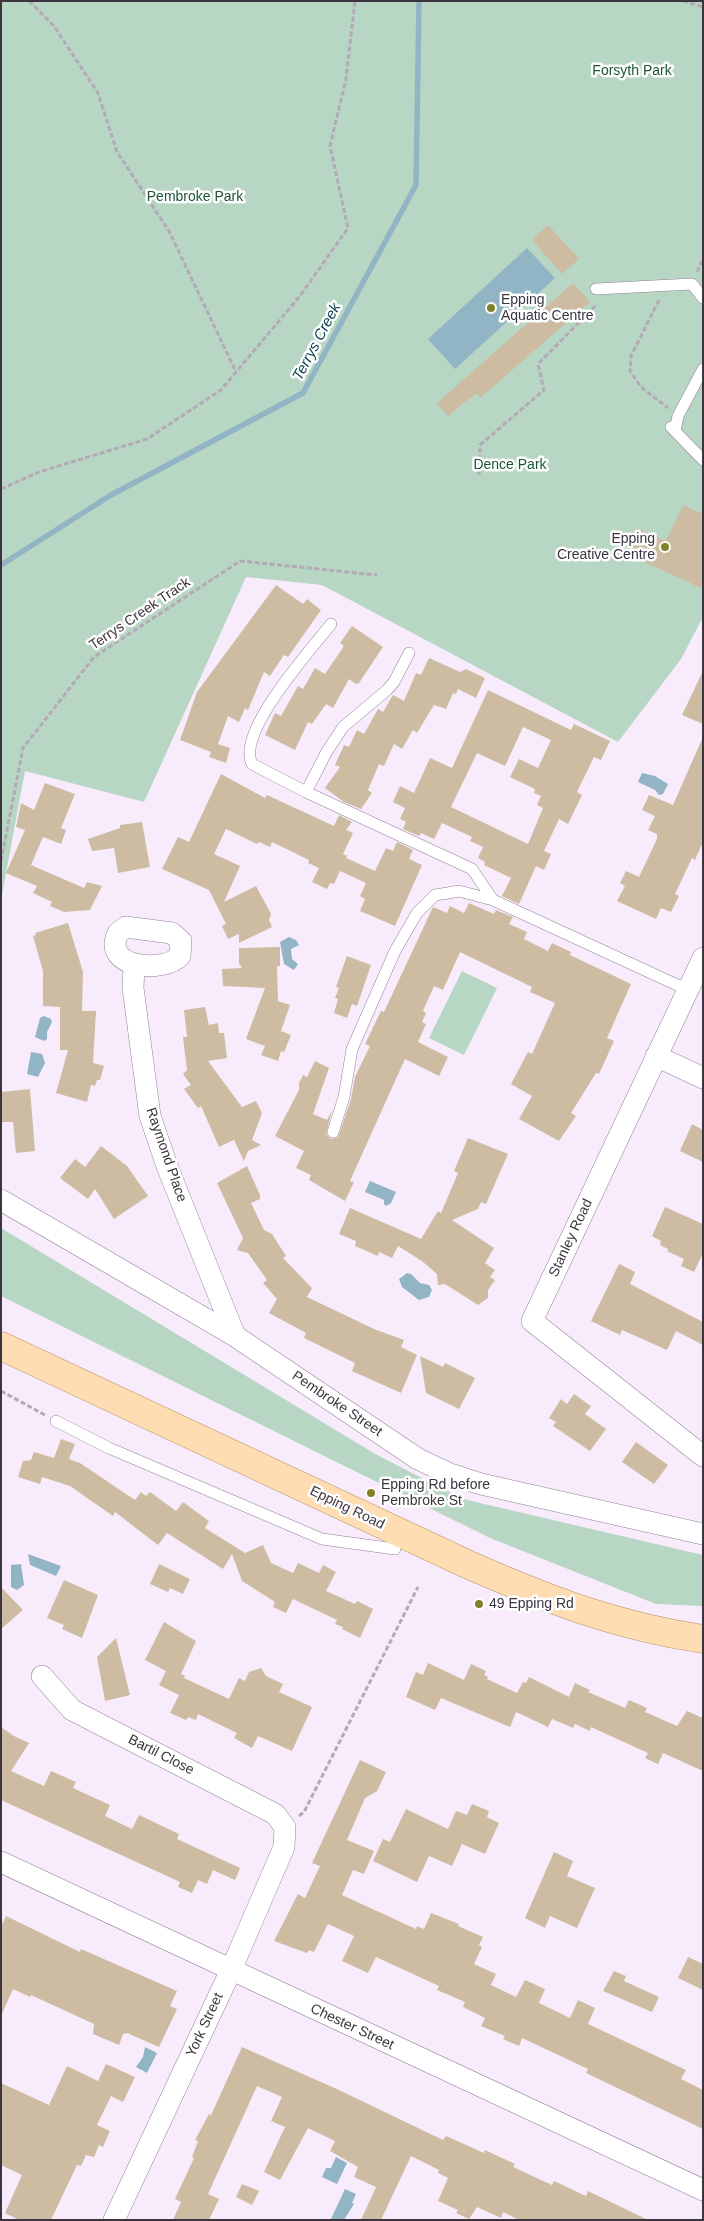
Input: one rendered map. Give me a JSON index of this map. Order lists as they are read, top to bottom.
{
  "streets": {
    "main road": ["Epping Road"],
    "street": [
      "Raymond Place",
      "Stanley Road",
      "Pembroke Street",
      "Bartil Close",
      "York Street",
      "Chester Street"
    ],
    "path": ["Terrys Creek Track"]
  },
  "crossings": [
    ["Raymond Place", "Pembroke Street"],
    ["Bartil Close", "York Street"],
    ["York Street", "Chester Street"]
  ],
  "water": ["Terrys Creek"],
  "parks": ["Forsyth Park", "Pembroke Park", "Dence Park"],
  "places": [
    "Epping Aquatic Centre",
    "Epping Creative Centre",
    "Epping Rd before Pembroke St",
    "49 Epping Rd"
  ]
}
